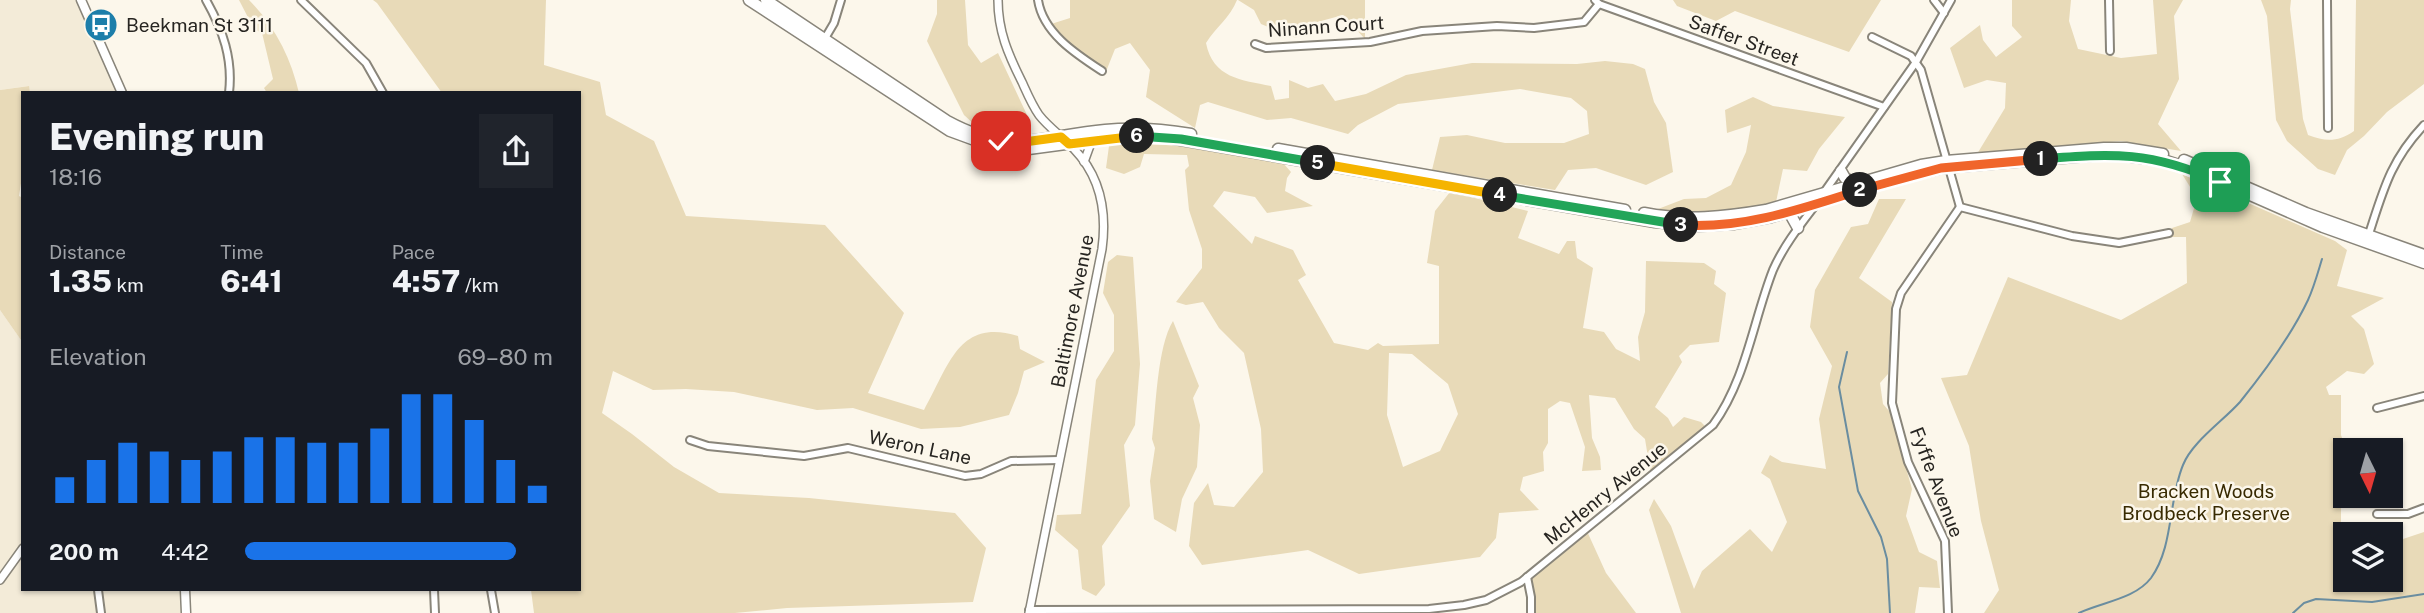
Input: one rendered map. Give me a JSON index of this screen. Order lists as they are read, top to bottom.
{
  "streets": {
    "street": [
      "Ninann Court",
      "Saffer Street",
      "Baltimore Avenue",
      "Weron Lane",
      "Fyffe Avenue",
      "McHenry Avenue"
    ]
  },
  "crossings": [
    ["Ninann Court", "Saffer Street"],
    ["Saffer Street", "McHenry Avenue"],
    ["Baltimore Avenue", "Weron Lane"],
    ["Baltimore Avenue", "McHenry Avenue"]
  ],
  "parks": ["Bracken Woods Brodbeck Preserve"],
  "places": {
    "bus stop": ["Beekman St 3111"]
  },
  "north": "bottom",
  "page": {
    "heading": ["Evening run", "18:16"],
    "pins": [
      "6",
      "1",
      "5",
      "2",
      "4",
      "3"
    ],
    "stats": [
      ["Distance", "1.35 km"],
      ["Time", "6:41"],
      ["Pace", "4:57 /km"]
    ],
    "chart": ["Elevation", "69–80 m"],
    "list": [
      {
        "name": "200 m",
        "note": "4:42"
      }
    ]
  }
}
